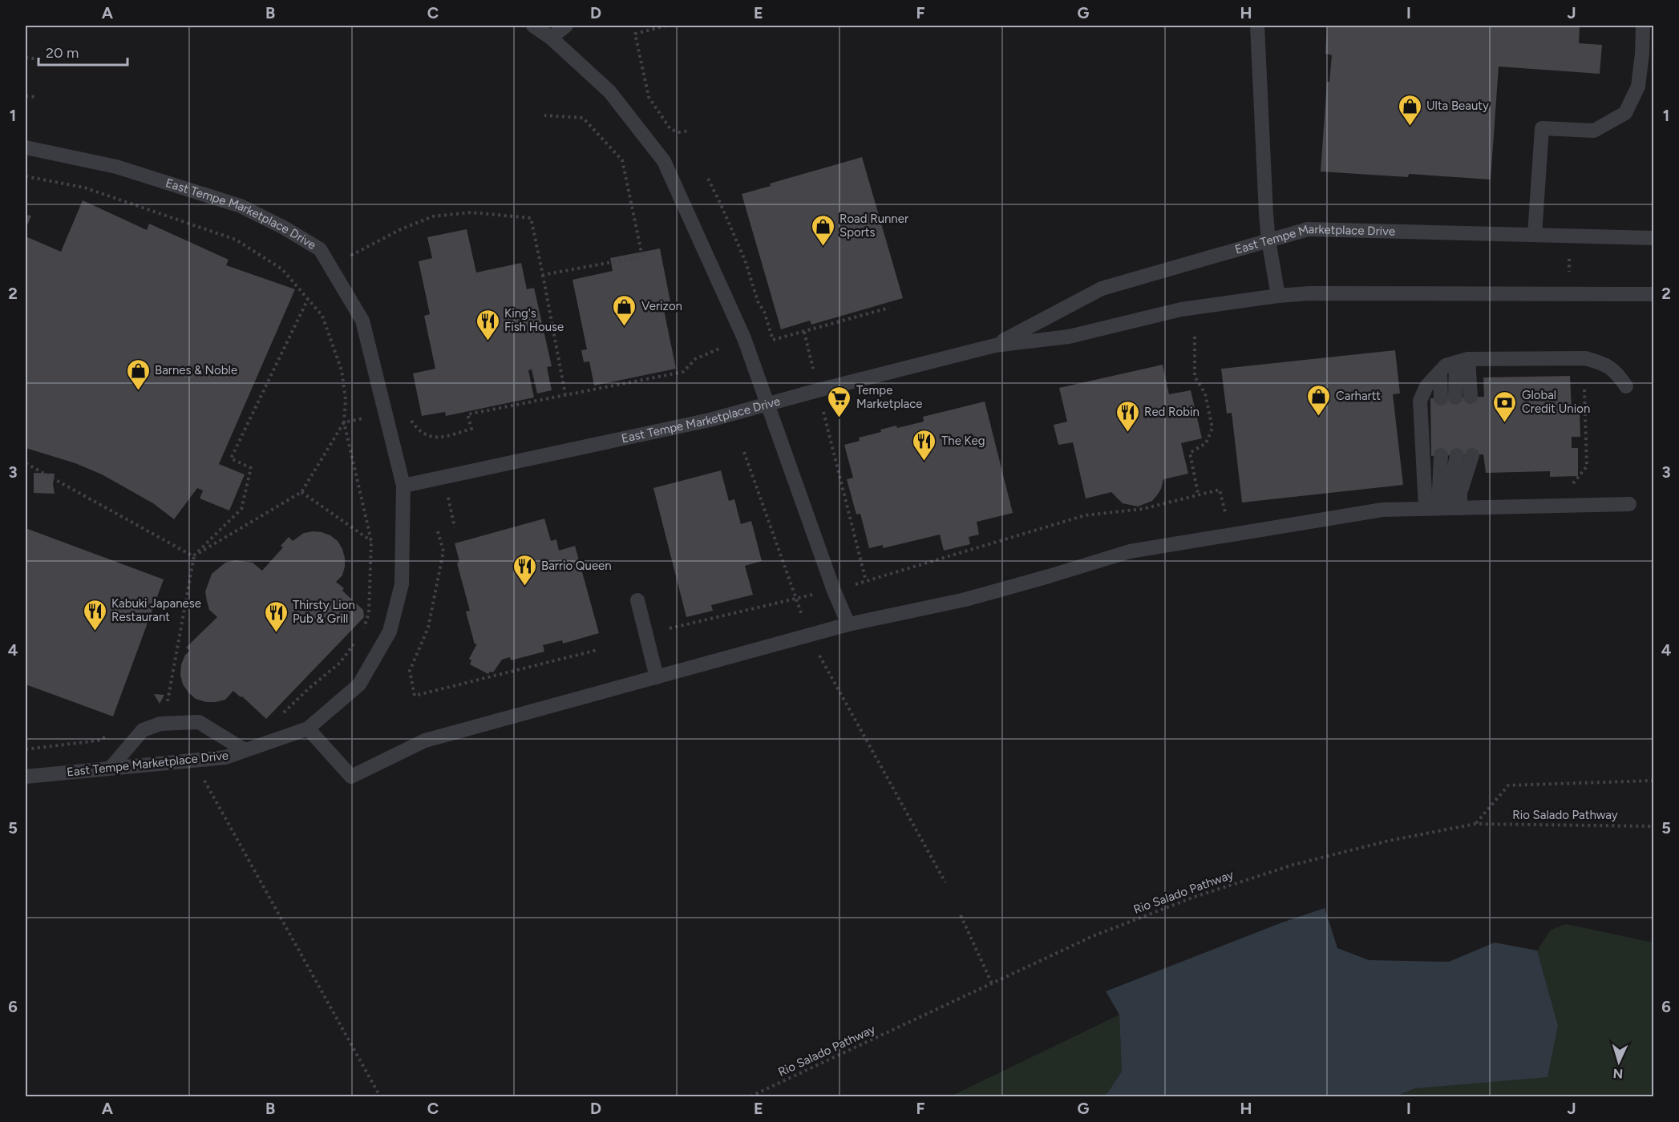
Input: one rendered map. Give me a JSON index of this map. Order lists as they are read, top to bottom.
{
  "streets": {
    "lane": ["East Tempe Marketplace Drive"],
    "path": ["Rio Salado Pathway"]
  },
  "places": {
    "shop": [
      "Ulta Beauty",
      "Road Runner Sports",
      "Verizon",
      "Barnes & Noble",
      "Carhartt"
    ],
    "restaurant": [
      "King's Fish House",
      "Red Robin",
      "The Keg",
      "Barrio Queen",
      "Kabuki Japanese Restaurant",
      "Thirsty Lion Pub & Grill"
    ],
    "supermarket": ["Tempe Marketplace"],
    "bank": ["Global Credit Union"]
  },
  "scale_bar": "20 m",
  "north": "bottom",
  "grid": {
    "columns": [
      "A",
      "B",
      "C",
      "D",
      "E",
      "F",
      "G",
      "H",
      "I",
      "J"
    ],
    "rows": [
      "1",
      "2",
      "3",
      "4",
      "5",
      "6"
    ]
  }
}
